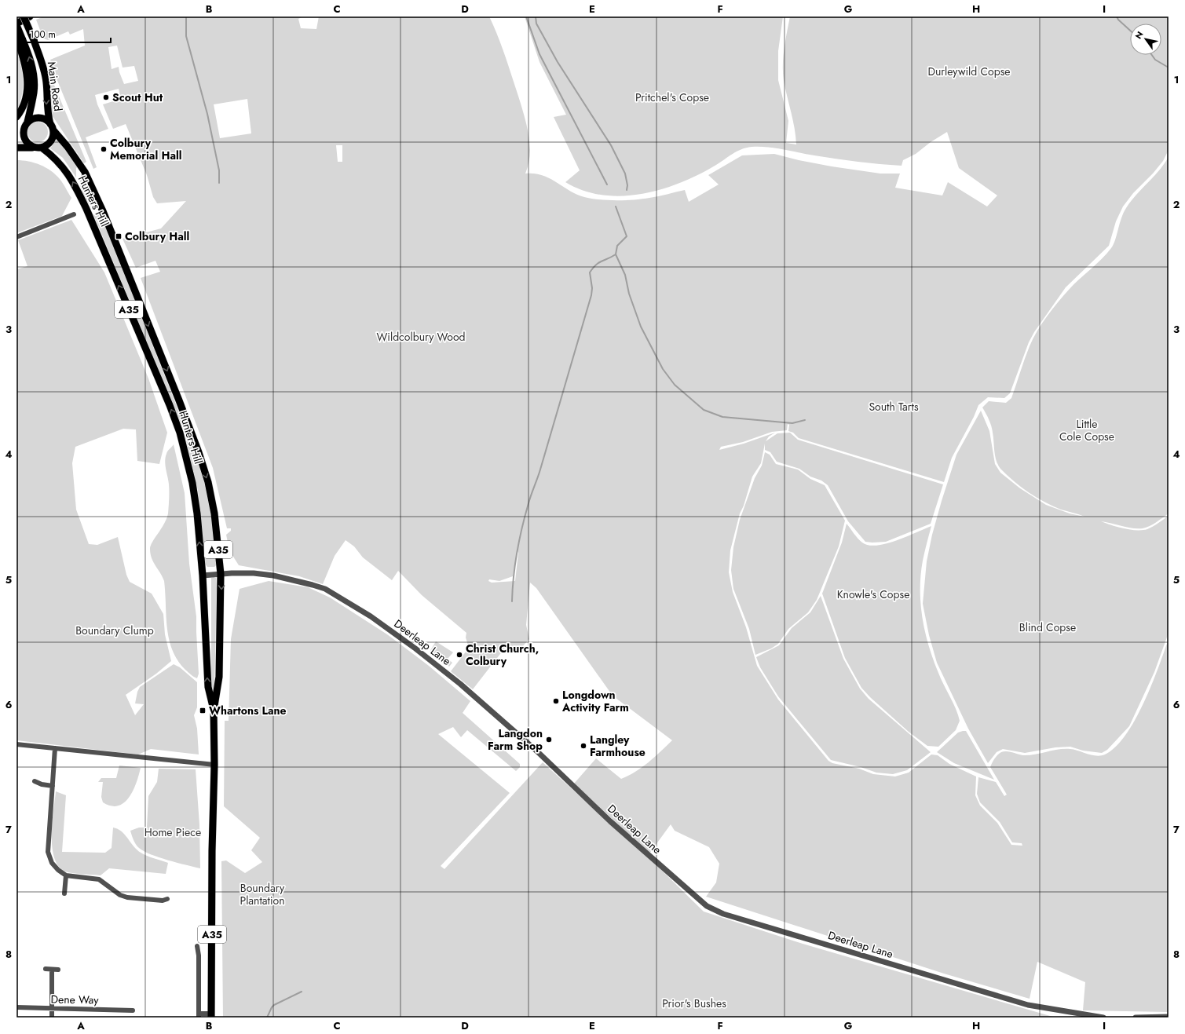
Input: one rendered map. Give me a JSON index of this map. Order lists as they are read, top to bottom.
{
  "streets": {
    "main road": ["Main Road", "Hunters Hill", "A35"],
    "street": ["Deerleap Lane", "Dene Way"]
  },
  "crossings": [
    ["Main Road", "Hunters Hill"],
    ["Hunters Hill", "A35"],
    ["Hunters Hill", "Deerleap Lane"]
  ],
  "parks": [
    "Durleywild Copse",
    "Pritchel's Copse",
    "Wildcolbury Wood",
    "South Tarts",
    "Little Cole Copse",
    "Knowle's Copse",
    "Blind Copse",
    "Boundary Clump",
    "Home Piece",
    "Boundary Plantation",
    "Prior's Bushes"
  ],
  "places": {
    "other": [
      "Scout Hut",
      "Colbury Memorial Hall",
      "Christ Church, Colbury",
      "Longdown Activity Farm",
      "Langdon Farm Shop",
      "Langley Farmhouse"
    ],
    "transit": ["Colbury Hall", "Whartons Lane"]
  },
  "scale_bar": "100 m",
  "north": "top left",
  "grid": {
    "columns": [
      "A",
      "B",
      "C",
      "D",
      "E",
      "F",
      "G",
      "H",
      "I"
    ],
    "rows": [
      "1",
      "2",
      "3",
      "4",
      "5",
      "6",
      "7",
      "8"
    ]
  }
}
